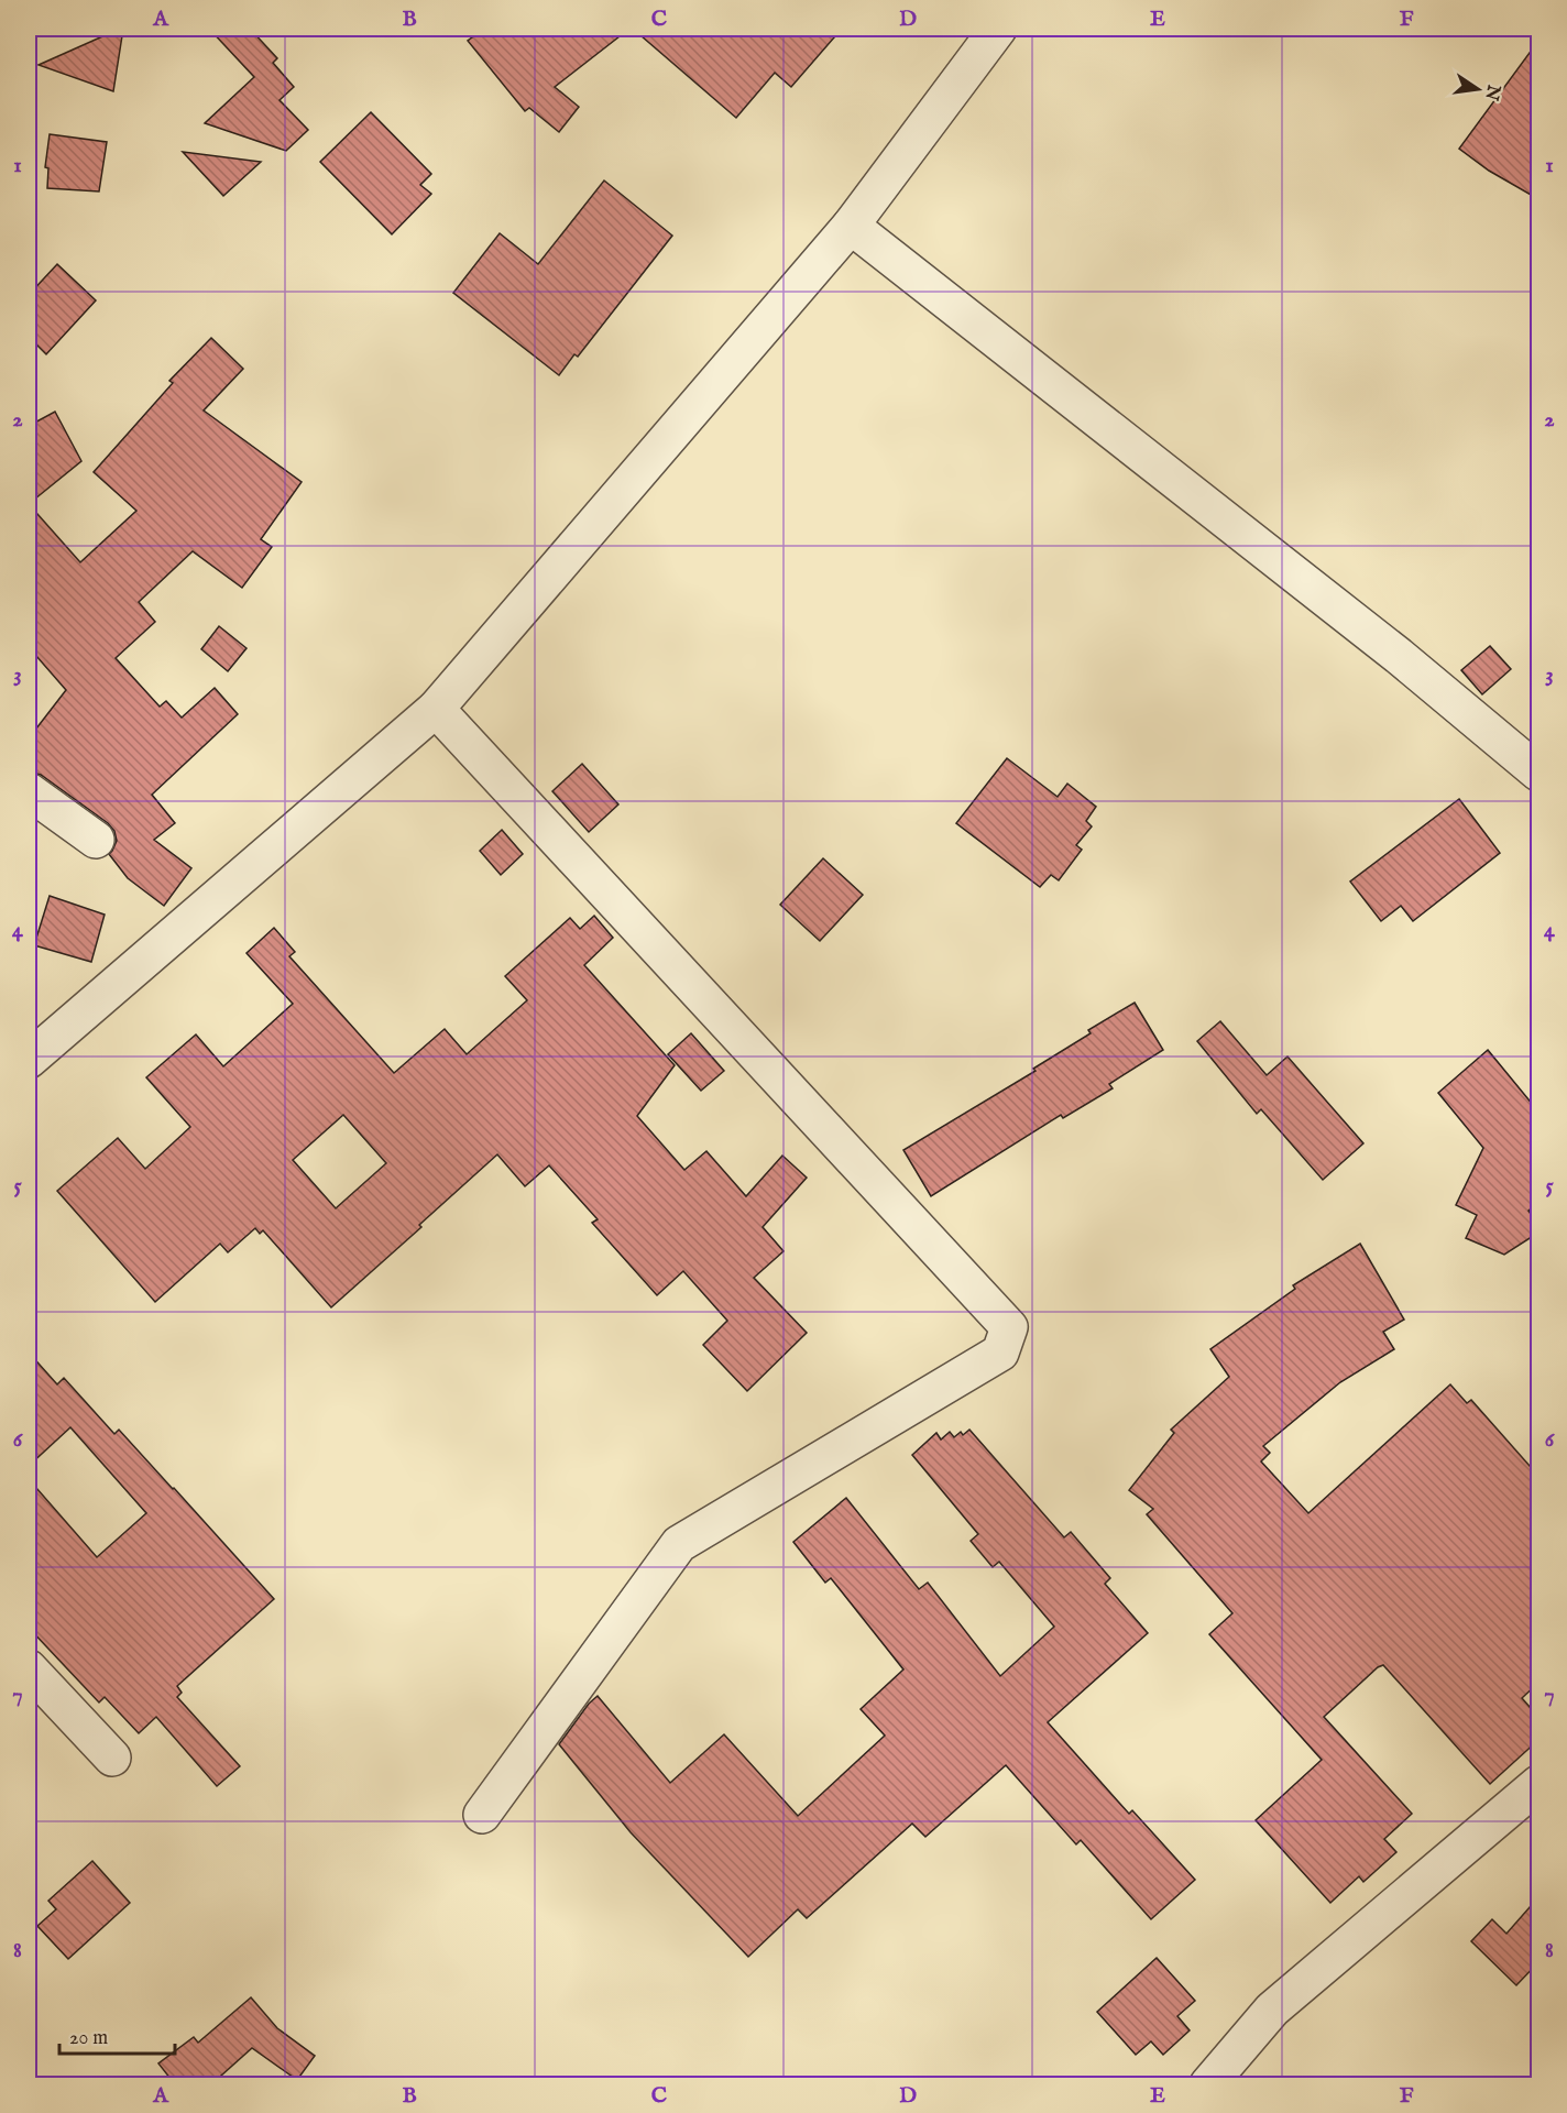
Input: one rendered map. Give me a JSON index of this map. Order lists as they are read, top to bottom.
{
  "scale_bar": "20 m",
  "north": "right",
  "grid": {
    "columns": [
      "A",
      "B",
      "C",
      "D",
      "E",
      "F"
    ],
    "rows": [
      "1",
      "2",
      "3",
      "4",
      "5",
      "6",
      "7",
      "8"
    ]
  }
}
